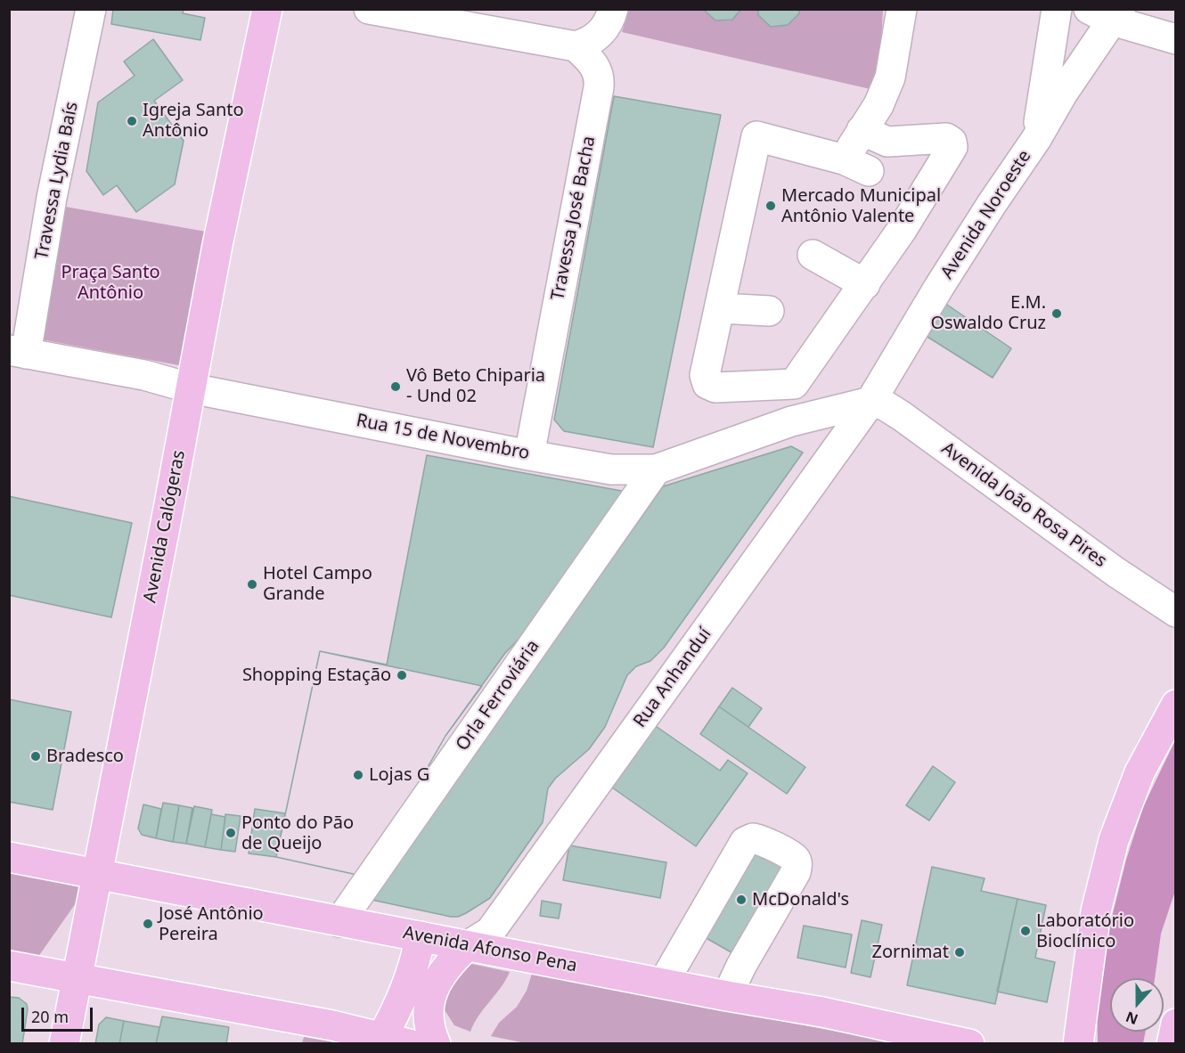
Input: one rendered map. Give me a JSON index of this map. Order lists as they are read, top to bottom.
{
  "streets": {
    "main road": ["Avenida Calógeras", "Avenida Afonso Pena"],
    "street": [
      "Travessa Lydia Baís",
      "Avenida Noroeste",
      "Travessa José Bacha",
      "Rua 15 de Novembro",
      "Avenida João Rosa Pires",
      "Rua Anhanduí",
      "Orla Ferroviária"
    ]
  },
  "crossings": [
    ["Travessa Lydia Baís", "Rua 15 de Novembro"],
    ["Avenida Noroeste", "Rua 15 de Novembro"],
    ["Avenida Noroeste", "Avenida João Rosa Pires"],
    ["Avenida Noroeste", "Rua Anhanduí"],
    ["Travessa José Bacha", "Rua 15 de Novembro"],
    ["Rua 15 de Novembro", "Avenida João Rosa Pires"],
    ["Rua 15 de Novembro", "Avenida Calógeras"],
    ["Rua 15 de Novembro", "Rua Anhanduí"],
    ["Rua 15 de Novembro", "Orla Ferroviária"],
    ["Avenida João Rosa Pires", "Rua Anhanduí"],
    ["Avenida Calógeras", "Avenida Afonso Pena"],
    ["Rua Anhanduí", "Avenida Afonso Pena"],
    ["Orla Ferroviária", "Avenida Afonso Pena"]
  ],
  "parks": ["Praça Santo Antônio"],
  "places": [
    "Igreja Santo Antônio",
    "Mercado Municipal Antônio Valente",
    "E.M. Oswaldo Cruz",
    "Vô Beto Chiparia - Und 02",
    "Hotel Campo Grande",
    "Shopping Estação",
    "Bradesco",
    "Lojas G",
    "Ponto do Pão de Queijo",
    "McDonald's",
    "José Antônio Pereira",
    "Laboratório Bioclínico",
    "Zornimat"
  ],
  "scale_bar": "20 m",
  "north": "bottom"
}
